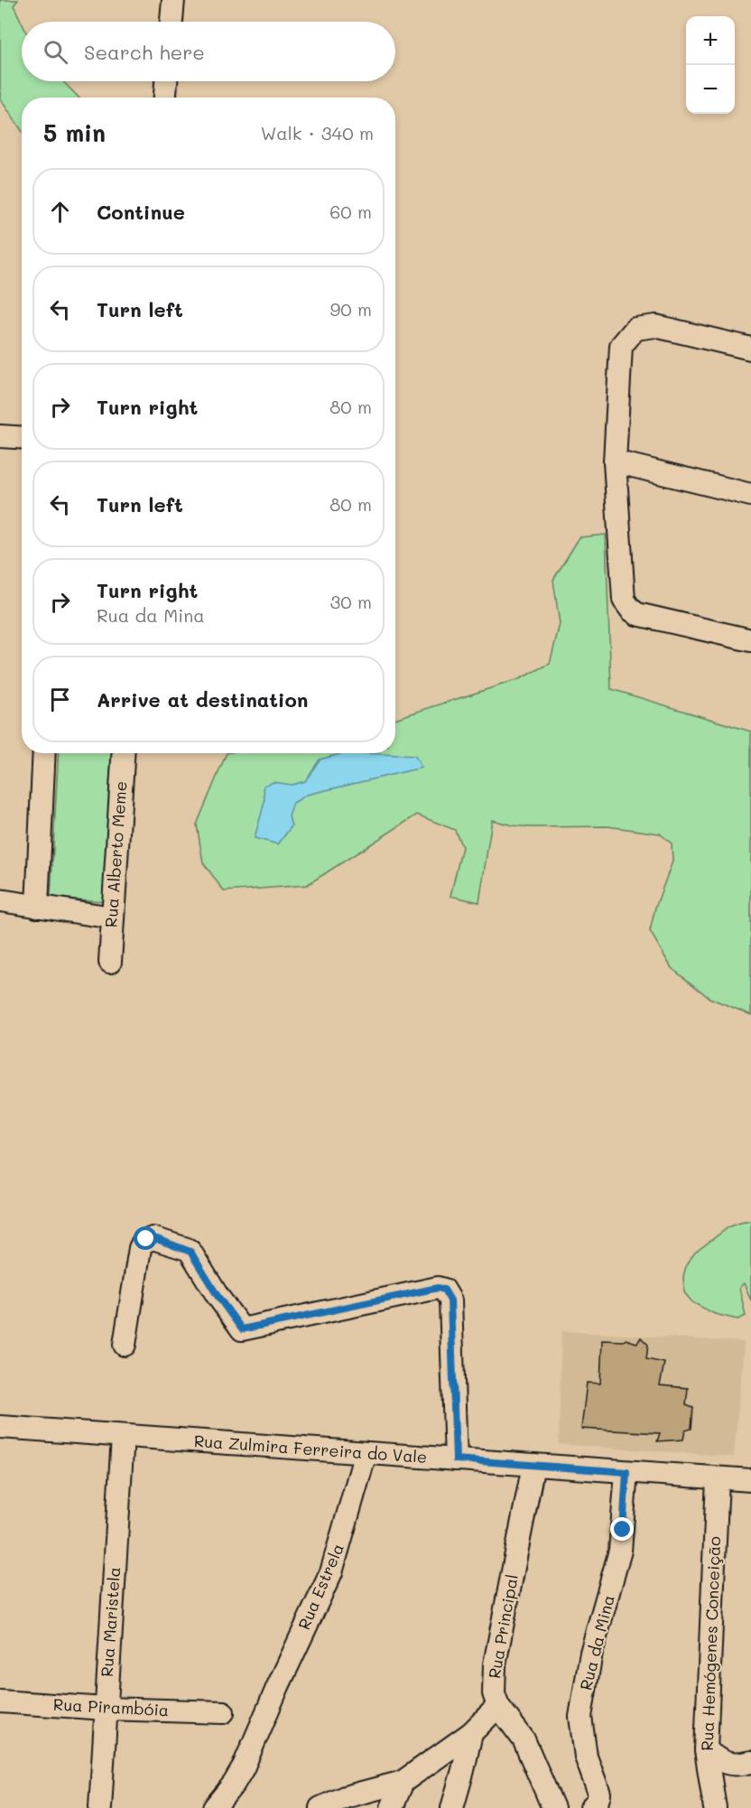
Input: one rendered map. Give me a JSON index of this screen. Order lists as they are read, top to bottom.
{
  "streets": {
    "street": [
      "Rua Alberto Meme",
      "Rua Zulmira Ferreira do Vale",
      "Rua Estrela",
      "Rua Maristela",
      "Rua Principal",
      "Rua da Mina",
      "Rua Hemógenes Conceição",
      "Rua Pirambóia"
    ]
  },
  "crossings": [
    ["Rua Zulmira Ferreira do Vale", "Rua Estrela"],
    ["Rua Zulmira Ferreira do Vale", "Rua Maristela"],
    ["Rua Zulmira Ferreira do Vale", "Rua Principal"],
    ["Rua Zulmira Ferreira do Vale", "Rua da Mina"],
    ["Rua Zulmira Ferreira do Vale", "Rua Hemógenes Conceição"],
    ["Rua Maristela", "Rua Pirambóia"]
  ],
  "page": {
    "map_buttons": ["+", "−"],
    "search": "Search here",
    "heading": ["5 min", "Walk · 340 m"],
    "list": [
      ["Continue", "60 m"],
      ["Turn left", "90 m"],
      ["Turn right", "80 m"],
      ["Turn left", "80 m"],
      ["Turn right", "Rua da Mina", "30 m"],
      "Arrive at destination"
    ]
  }
}
